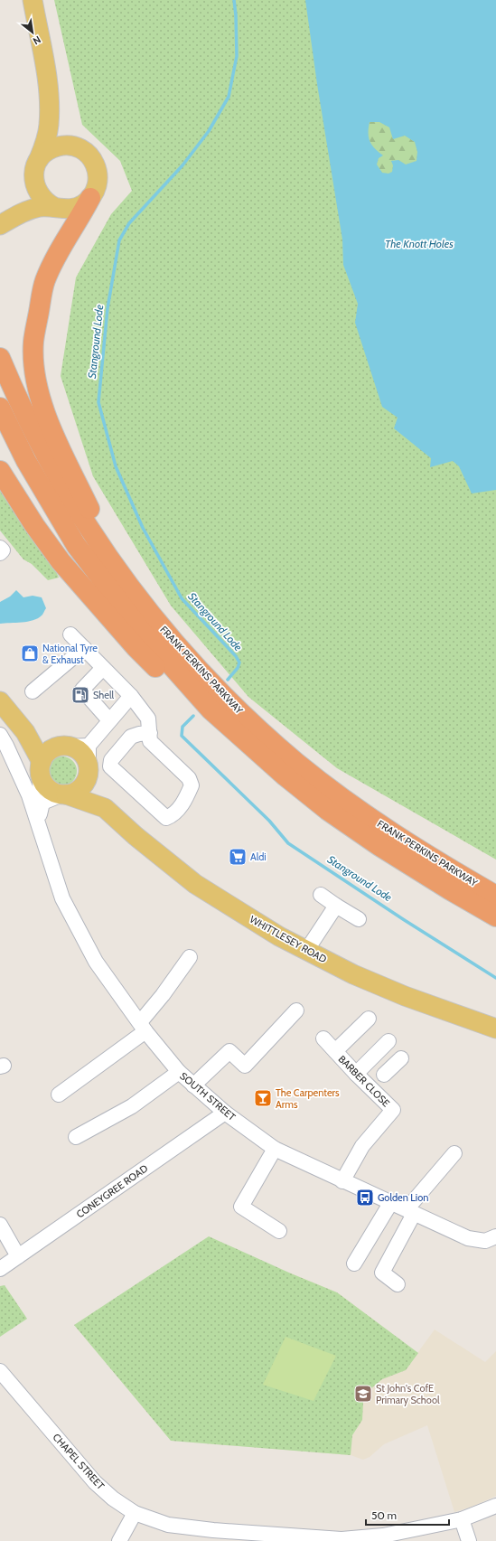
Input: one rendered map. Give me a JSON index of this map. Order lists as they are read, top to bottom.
{
  "streets": {
    "highway": ["FRANK PERKINS PARKWAY"],
    "main road": ["WHITTLESEY ROAD"],
    "street": [
      "BARBER CLOSE",
      "SOUTH STREET",
      "CONEYGREE ROAD",
      "CHAPEL STREET"
    ]
  },
  "crossings": [
    ["WHITTLESEY ROAD", "SOUTH STREET"],
    ["BARBER CLOSE", "SOUTH STREET"],
    ["SOUTH STREET", "CONEYGREE ROAD"]
  ],
  "water": ["The Knott Holes", "Stanground Lode"],
  "places": {
    "shop": ["National Tyre & Exhaust"],
    "fuel station": ["Shell"],
    "supermarket": ["Aldi"],
    "bar": ["The Carpenters Arms"],
    "bus stop": ["Golden Lion"],
    "school or university": ["St John's CofE Primary School"]
  },
  "scale_bar": "50 m",
  "north": "bottom right"
}
